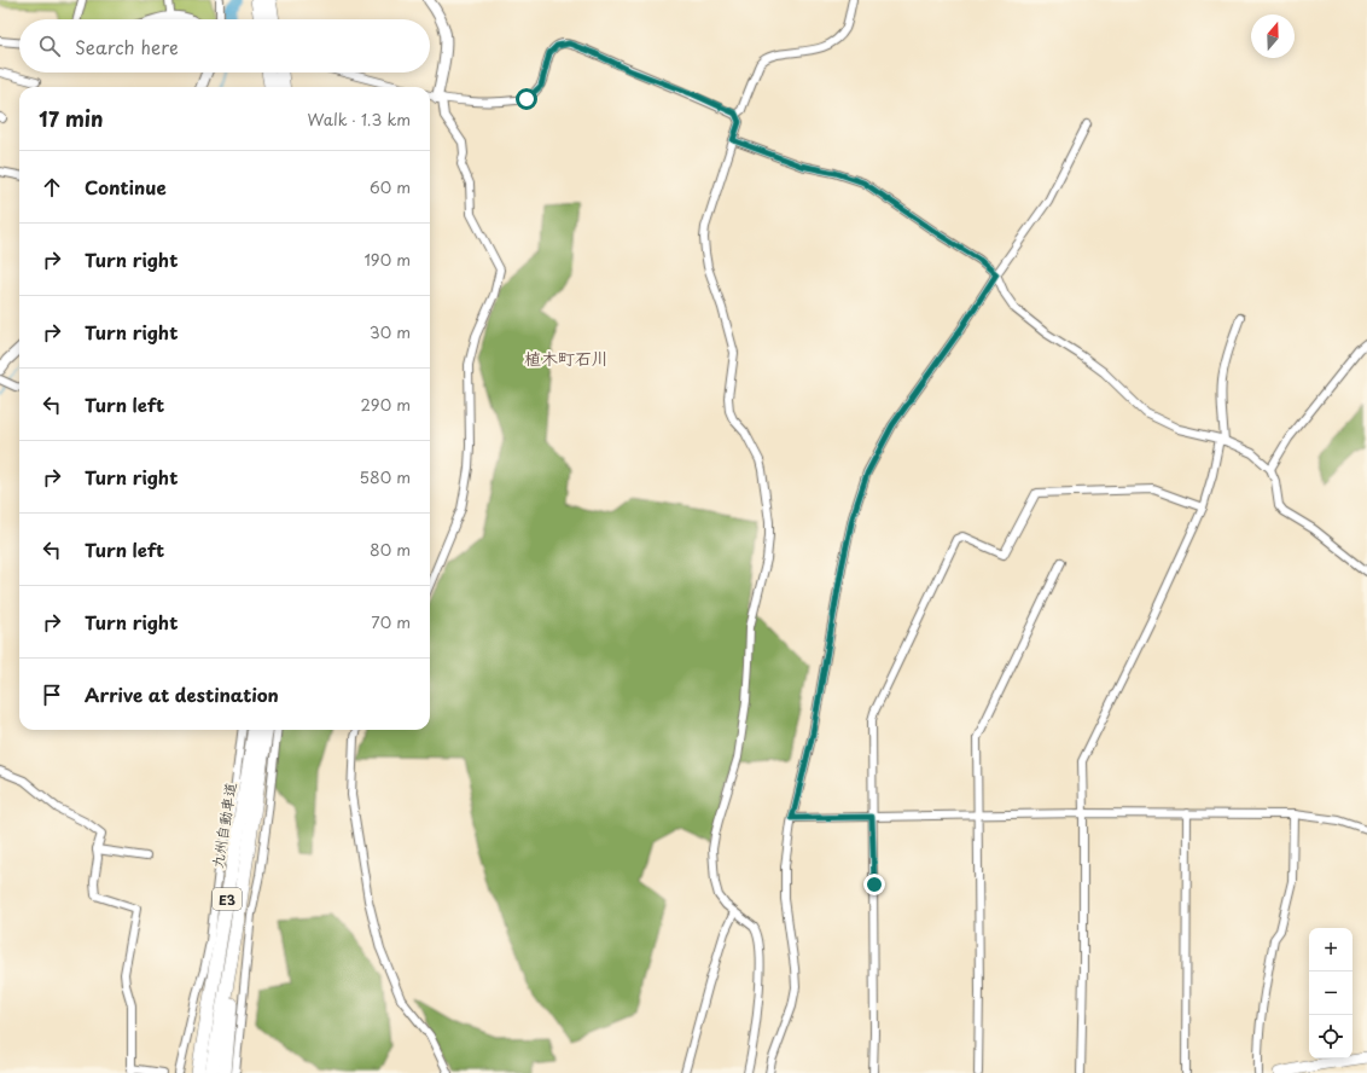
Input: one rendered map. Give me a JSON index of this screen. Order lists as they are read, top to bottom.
{
  "streets": {
    "highway": ["九州自動車道", "E3"]
  },
  "districts": ["植木町石川"],
  "north": "top",
  "page": {
    "search": "Search here",
    "heading": ["17 min", "Walk · 1.3 km"],
    "list": [
      ["Continue", "60 m"],
      ["Turn right", "190 m"],
      ["Turn right", "30 m"],
      ["Turn left", "290 m"],
      ["Turn right", "580 m"],
      ["Turn left", "80 m"],
      ["Turn right", "70 m"],
      "Arrive at destination"
    ],
    "map_buttons": ["+", "−"]
  }
}
